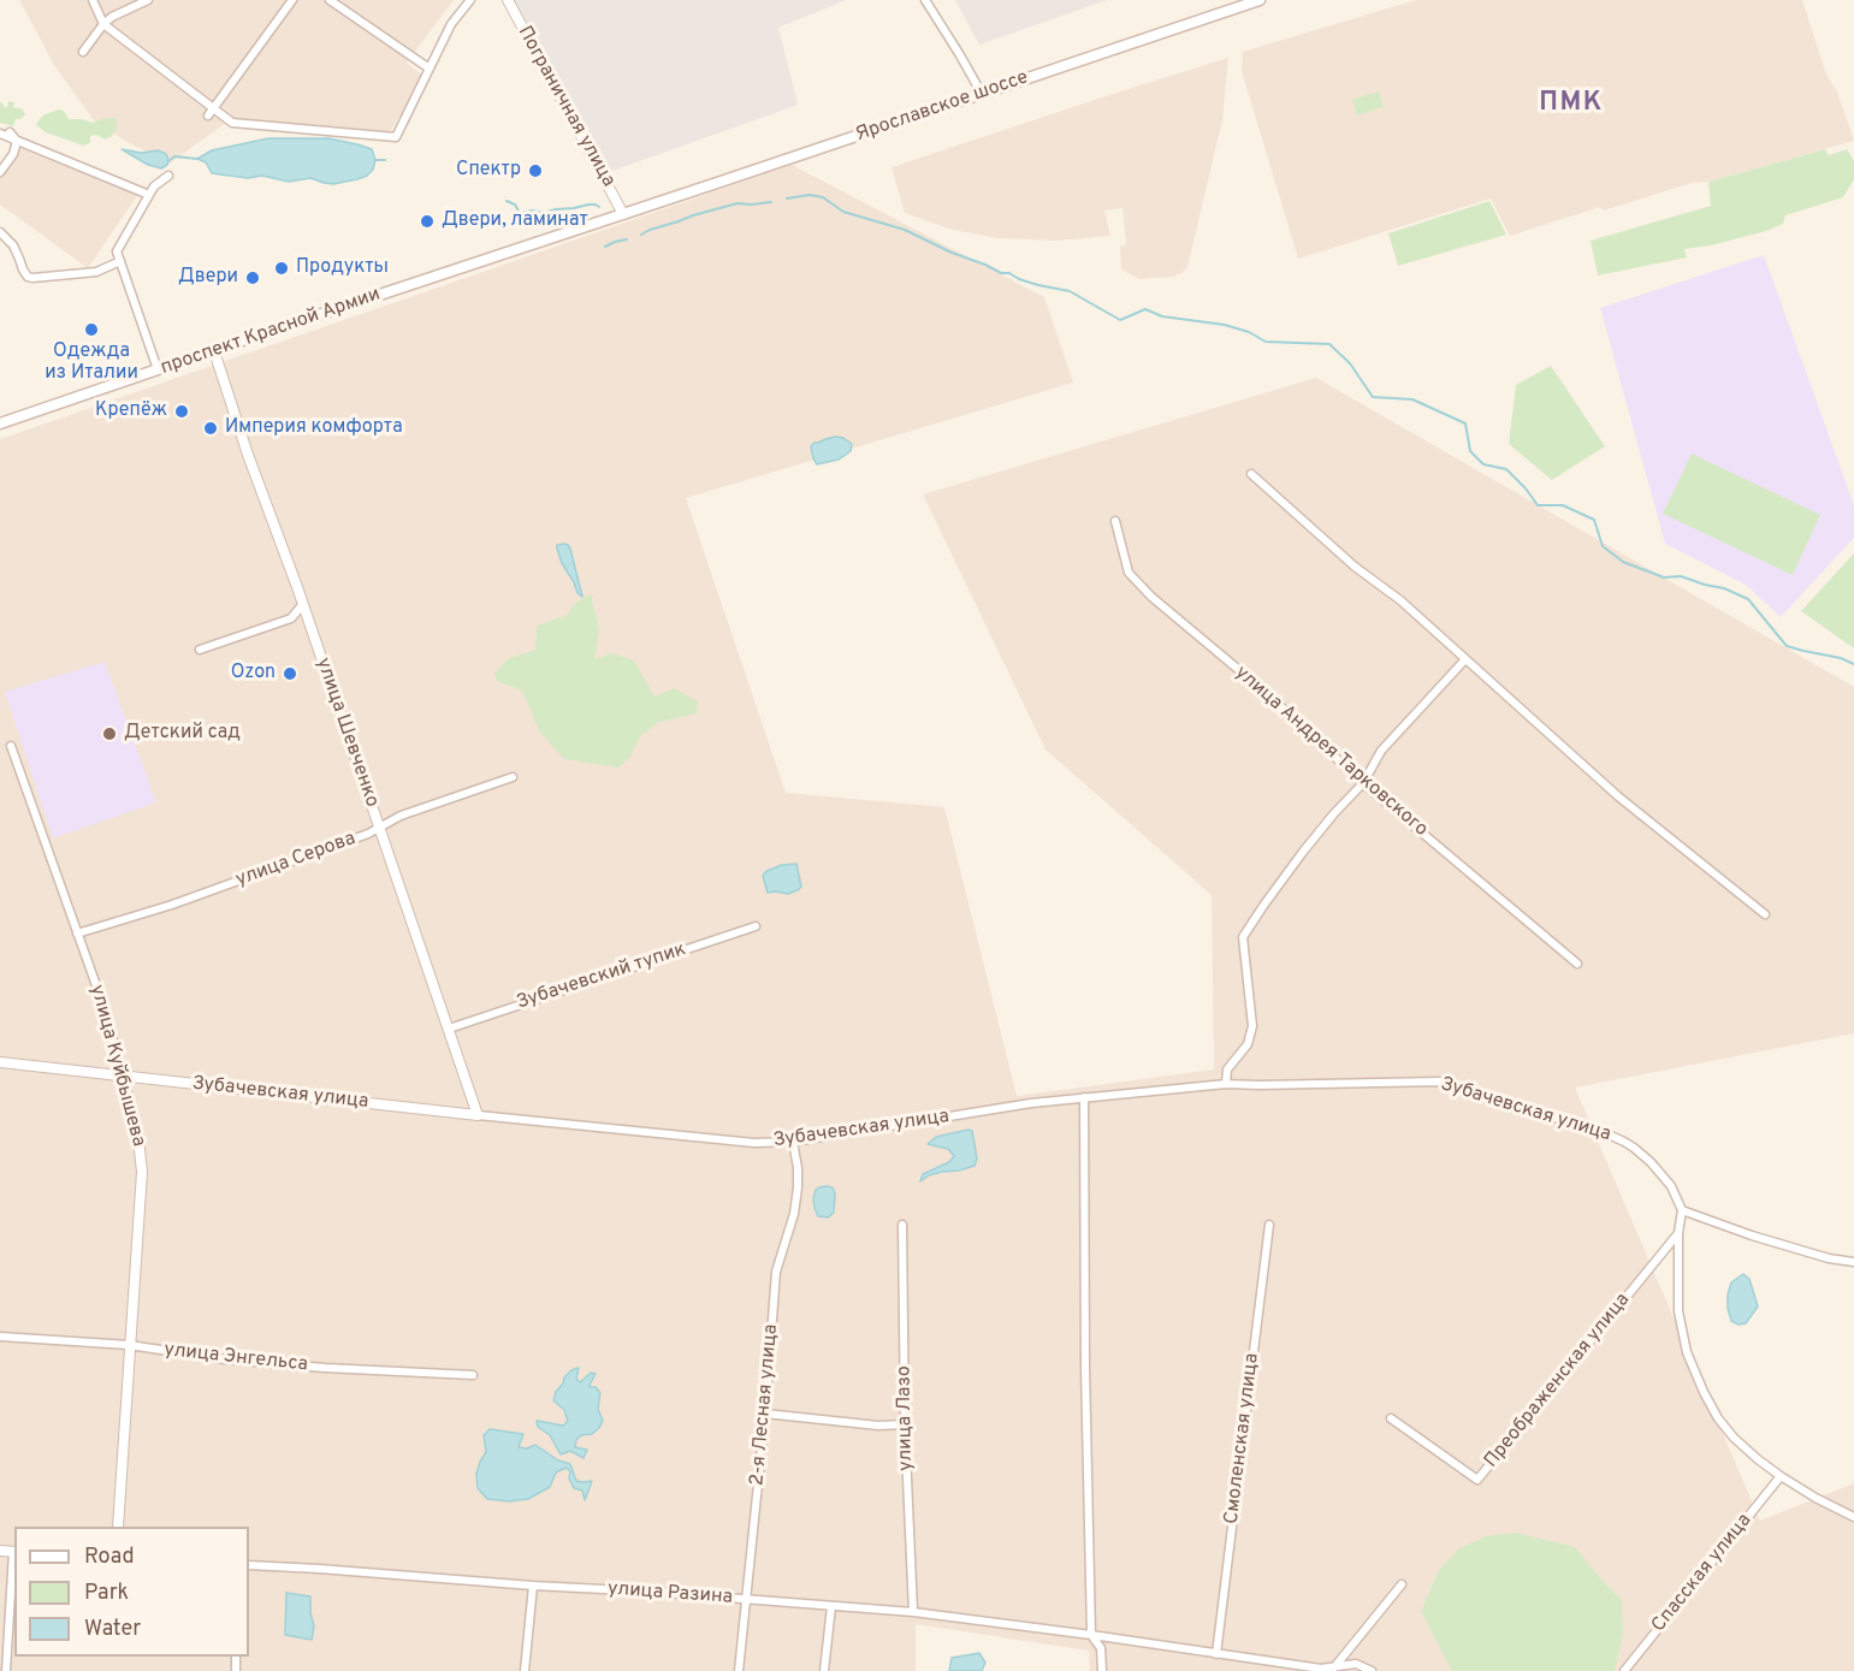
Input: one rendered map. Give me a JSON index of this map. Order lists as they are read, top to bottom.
{
  "streets": {
    "main road": ["Ярославское шоссе", "проспект Красной Армии"],
    "street": [
      "Пограничная улица",
      "улица Шевченко",
      "улица Андрея Тарковского",
      "улица Серова",
      "Зубачевский тупик",
      "улица Куйбышева",
      "Зубачевская улица",
      "улица Энгельса",
      "Преображенская улица",
      "2-я Лесная улица",
      "улица Лазо",
      "Смоленская улица",
      "Спасская улица",
      "улица Разина"
    ]
  },
  "crossings": [
    ["Пограничная улица", "Ярославское шоссе"],
    ["Пограничная улица", "проспект Красной Армии"],
    ["Ярославское шоссе", "проспект Красной Армии"],
    ["проспект Красной Армии", "улица Шевченко"],
    ["улица Шевченко", "улица Серова"],
    ["улица Шевченко", "Зубачевский тупик"],
    ["улица Шевченко", "Зубачевская улица"],
    ["улица Серова", "улица Куйбышева"],
    ["улица Куйбышева", "Зубачевская улица"],
    ["улица Куйбышева", "улица Энгельса"],
    ["Зубачевская улица", "2-я Лесная улица"],
    ["2-я Лесная улица", "улица Разина"],
    ["улица Лазо", "улица Разина"],
    ["Смоленская улица", "улица Разина"]
  ],
  "districts": ["ПМК"],
  "places": [
    "Спектр",
    "Двери, ламинат",
    "Продукты",
    "Двери",
    "Одежда из Италии",
    "Крепёж",
    "Империя комфорта",
    "Ozon",
    "Детский сад"
  ],
  "legend": ["Road", "Park", "Water"]
}
